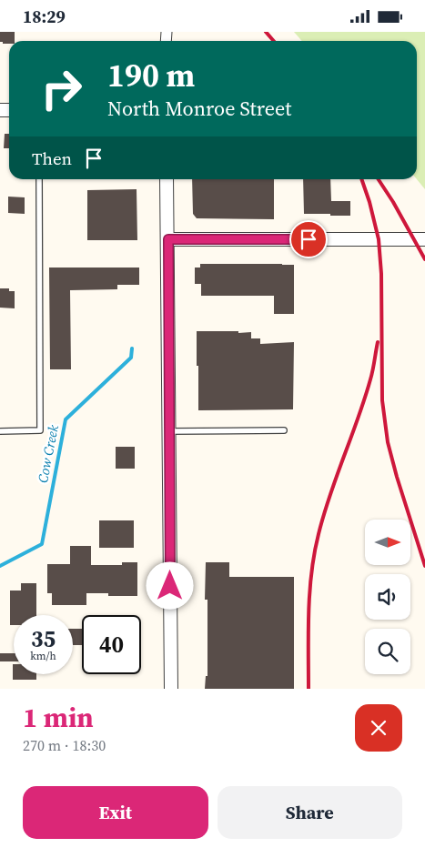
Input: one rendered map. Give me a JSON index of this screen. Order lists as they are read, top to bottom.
{
  "water": ["Cow Creek"],
  "north": "right",
  "page": {
    "status": "18:29",
    "turn": ["190 m", "North Monroe Street"],
    "then": "Then",
    "speed": "35 km/h",
    "limit": "40",
    "heading": ["1 min", "270 m · 18:30"],
    "buttons": ["Exit", "Share"]
  }
}
